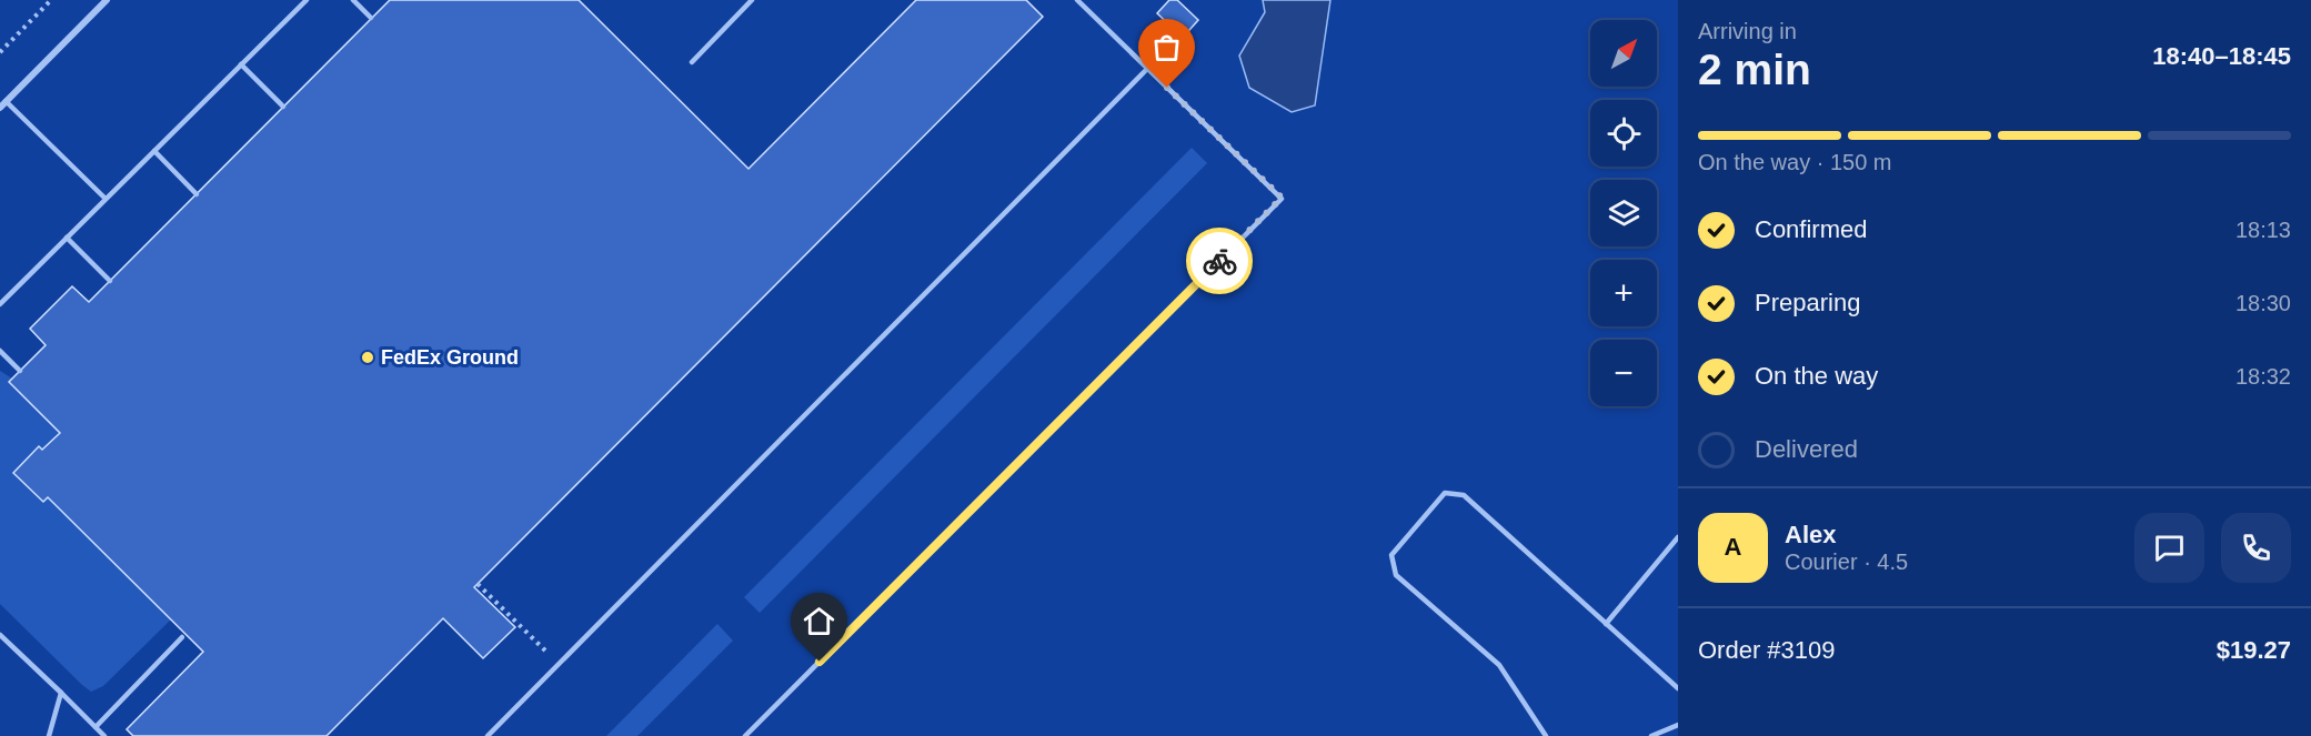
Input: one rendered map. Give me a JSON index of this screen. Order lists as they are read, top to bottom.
{
  "places": ["FedEx Ground"],
  "north": "top right",
  "page": {
    "heading": ["2 min", "Arriving in", "18:40–18:45"],
    "panel": [
      "Alex",
      "Courier · 4.5",
      "Order #3109",
      "$19.27"
    ],
    "map_buttons": ["+", "−"],
    "bar": "On the way · 150 m",
    "list": [
      ["Confirmed", "18:13"],
      ["Preparing", "18:30"],
      ["On the way", "18:32"],
      "Delivered"
    ],
    "round": "A"
  }
}
